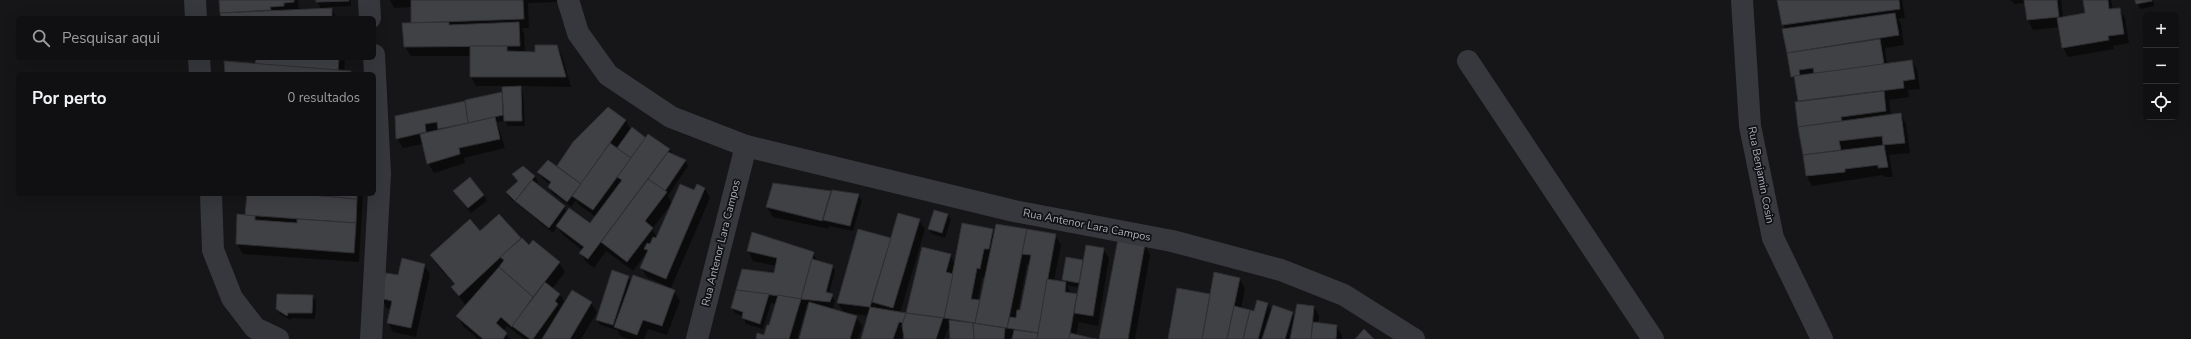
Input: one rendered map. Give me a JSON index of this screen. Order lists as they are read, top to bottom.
{
  "streets": {
    "street": ["Rua Benjamin Cosin", "Rua Antenor Lara Campos"]
  },
  "page": {
    "map_buttons": ["+", "−"],
    "search": "Pesquisar aqui",
    "heading": ["Por perto", "0 resultados"]
  }
}
